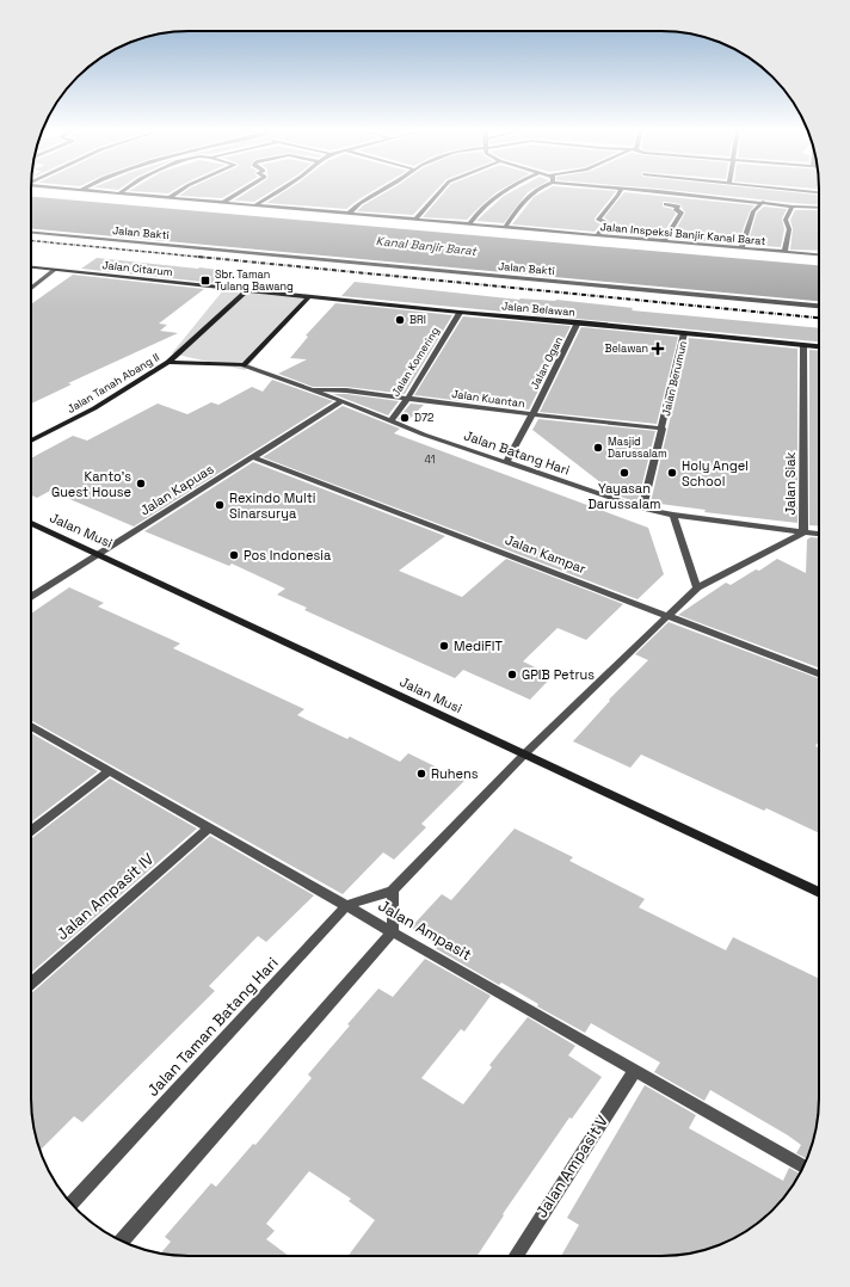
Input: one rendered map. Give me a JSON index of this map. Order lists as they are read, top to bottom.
{
  "streets": {
    "street": [
      "Jalan Bakti",
      "Jalan Inspeksi Banjir Kanal Barat",
      "Jalan Citarum",
      "Jalan Belawan",
      "Jalan Komering",
      "Jalan Ogan",
      "Jalan Berumun",
      "Jalan Tanah Abang II",
      "Jalan Kuantan",
      "Jalan Batang Hari",
      "Jalan Siak",
      "Jalan Kapuas",
      "Jalan Musi",
      "Jalan Kampar",
      "Jalan Ampasit IV",
      "Jalan Ampasit",
      "Jalan Taman Batang Hari",
      "Jalan Ampasit V"
    ]
  },
  "crossings": [
    ["Jalan Citarum", "Jalan Belawan"],
    ["Jalan Citarum", "Jalan Tanah Abang II"],
    ["Jalan Belawan", "Jalan Komering"],
    ["Jalan Belawan", "Jalan Ogan"],
    ["Jalan Belawan", "Jalan Berumun"],
    ["Jalan Belawan", "Jalan Tanah Abang II"],
    ["Jalan Belawan", "Jalan Siak"],
    ["Jalan Komering", "Jalan Kuantan"],
    ["Jalan Komering", "Jalan Batang Hari"],
    ["Jalan Ogan", "Jalan Kuantan"],
    ["Jalan Ogan", "Jalan Batang Hari"],
    ["Jalan Berumun", "Jalan Kuantan"],
    ["Jalan Berumun", "Jalan Batang Hari"],
    ["Jalan Kuantan", "Jalan Batang Hari"],
    ["Jalan Batang Hari", "Jalan Siak"],
    ["Jalan Batang Hari", "Jalan Kapuas"],
    ["Jalan Kapuas", "Jalan Musi"],
    ["Jalan Kapuas", "Jalan Kampar"],
    ["Jalan Musi", "Jalan Taman Batang Hari"],
    ["Jalan Ampasit IV", "Jalan Ampasit"],
    ["Jalan Ampasit", "Jalan Taman Batang Hari"],
    ["Jalan Ampasit", "Jalan Ampasit V"]
  ],
  "water": ["Kanal Banjir Barat"],
  "places": {
    "transit": ["Sbr. Taman Tulang Bawang"],
    "other": [
      "BRI",
      "D72",
      "Masjid Darussalam",
      "Yayasan Darussalam",
      "Holy Angel School",
      "Kanto’s Guest House",
      "Rexindo Multi Sinarsurya",
      "Pos Indonesia",
      "MediFIT",
      "GPIB Petrus",
      "Ruhens"
    ],
    "health": ["Belawan"]
  },
  "house_numbers": ["41"]
}
